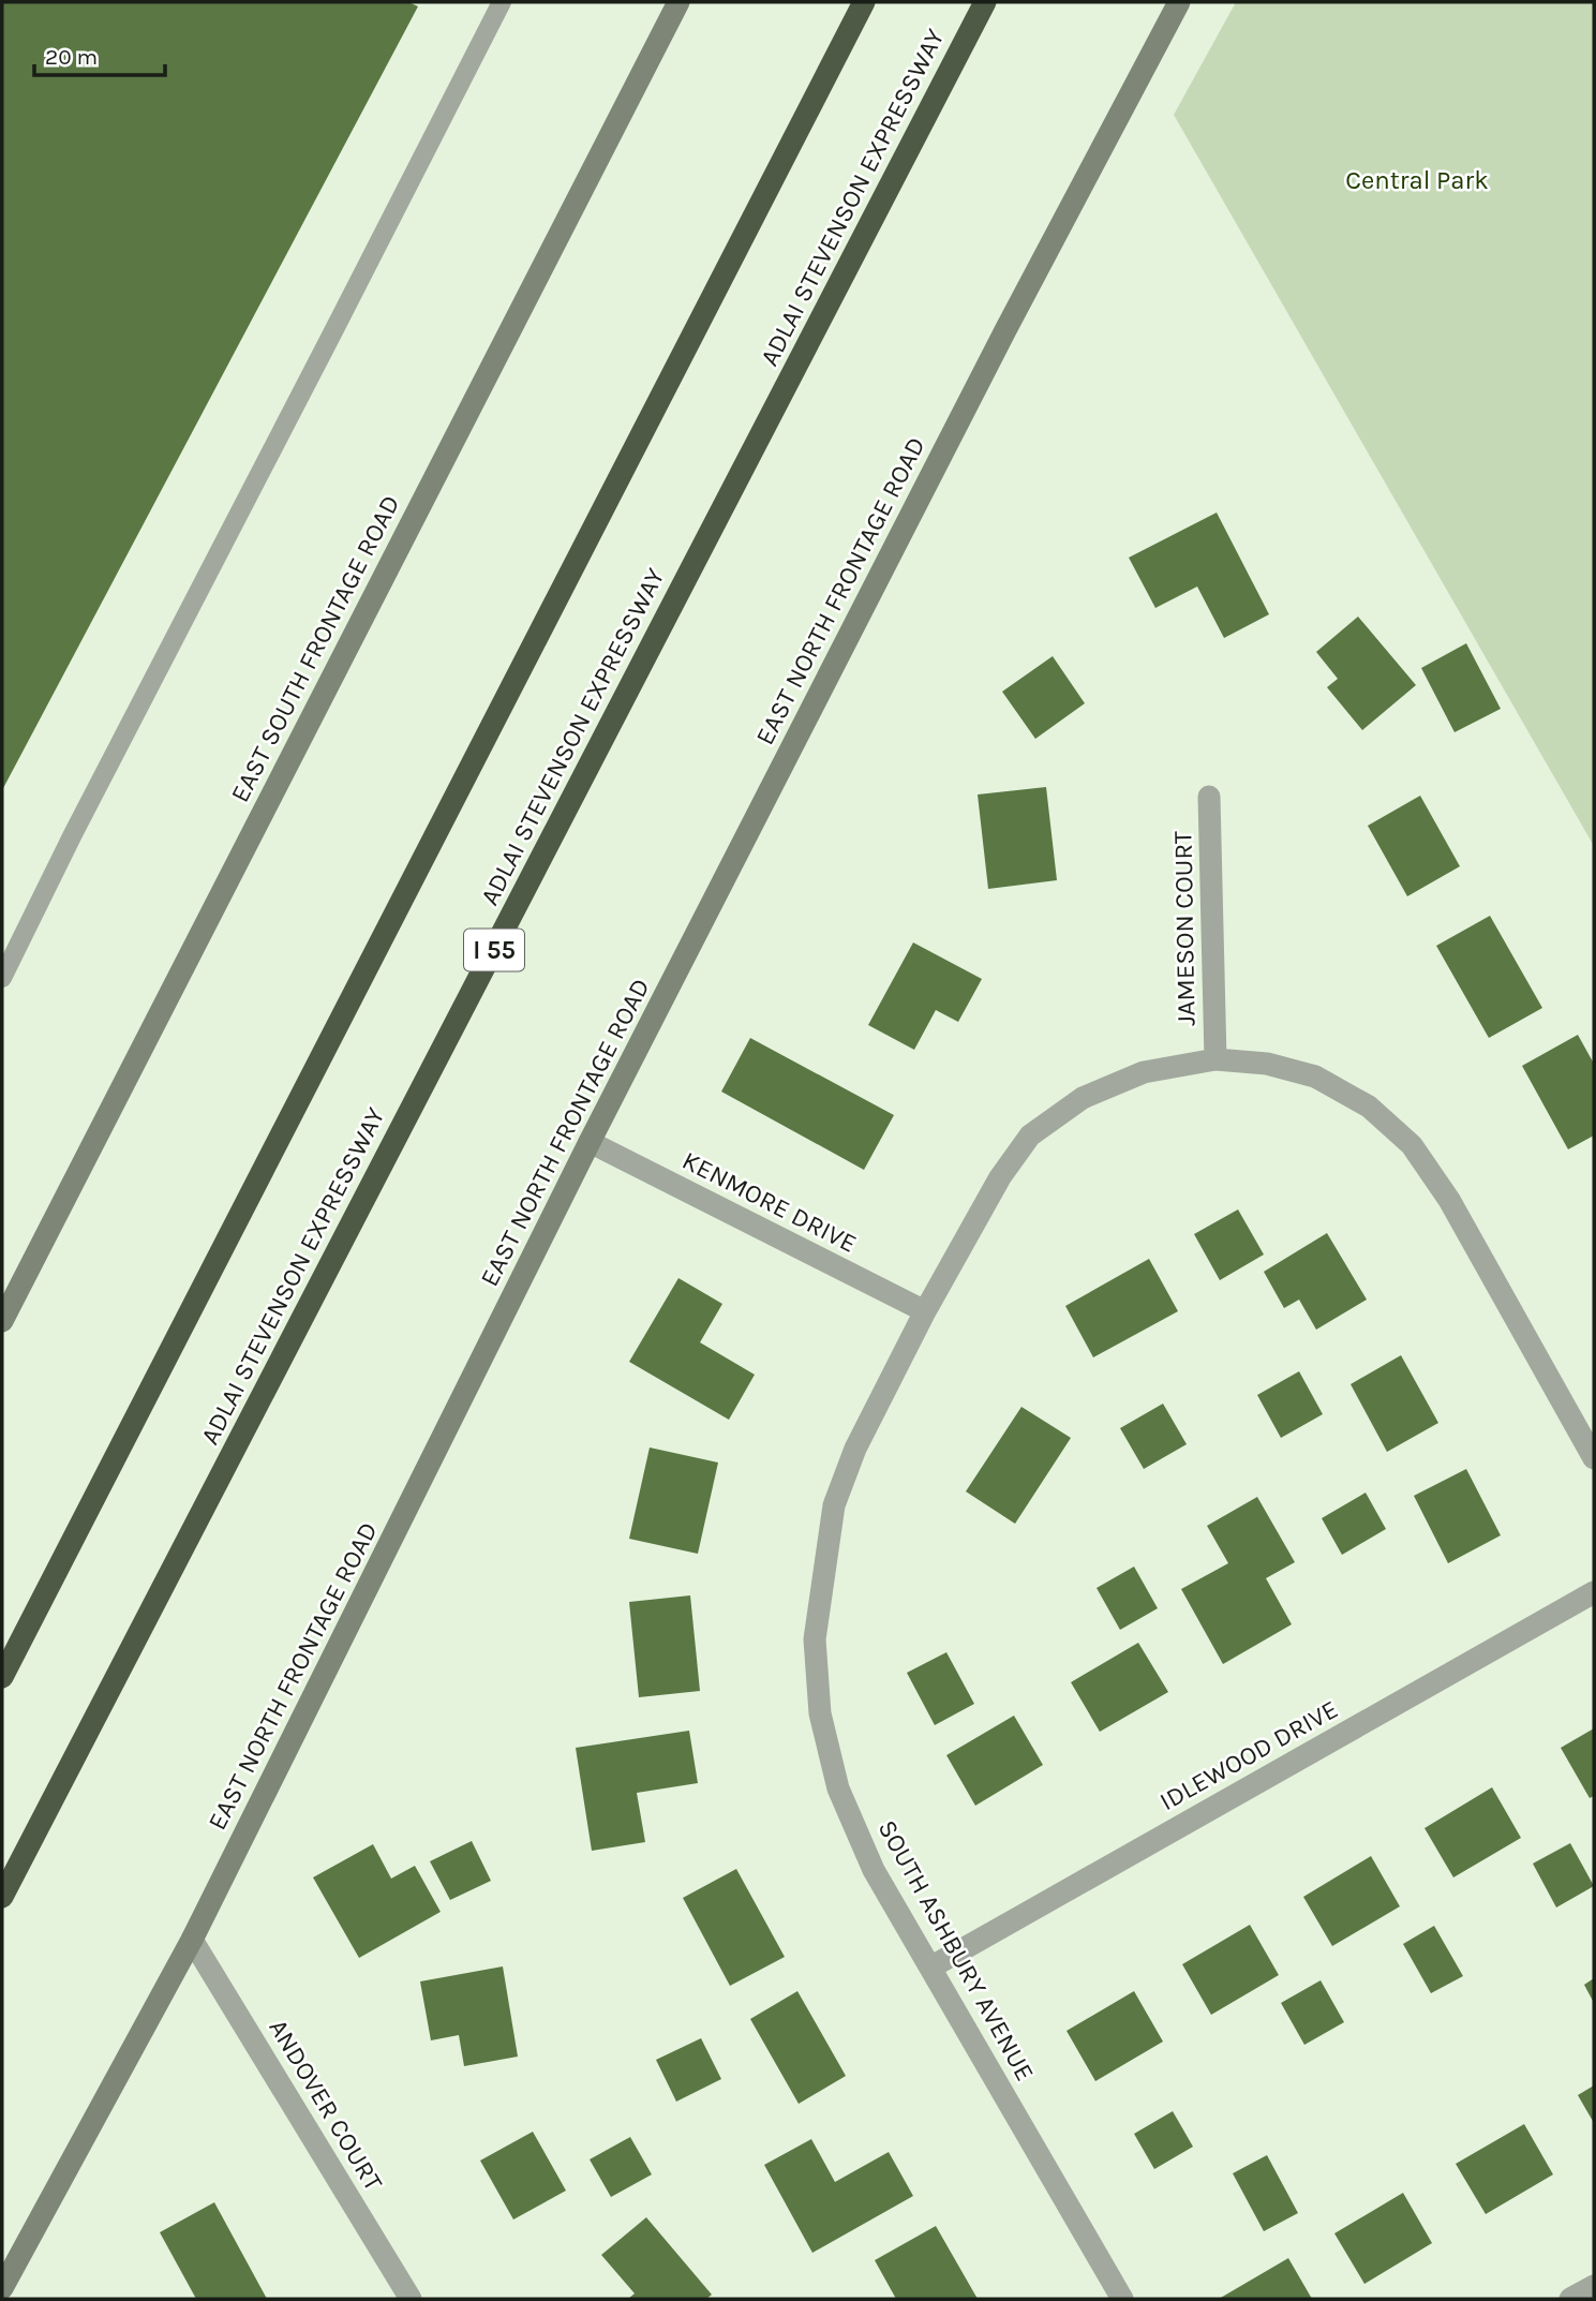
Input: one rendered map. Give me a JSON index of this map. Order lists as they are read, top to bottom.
{
  "streets": {
    "highway": ["ADLAI STEVENSON EXPRESSWAY", "I 55"],
    "street": [
      "EAST NORTH FRONTAGE ROAD",
      "EAST SOUTH FRONTAGE ROAD",
      "JAMESON COURT",
      "KENMORE DRIVE",
      "IDLEWOOD DRIVE",
      "SOUTH ASHBURY AVENUE",
      "ANDOVER COURT"
    ]
  },
  "crossings": [
    ["EAST NORTH FRONTAGE ROAD", "KENMORE DRIVE"],
    ["EAST NORTH FRONTAGE ROAD", "ANDOVER COURT"],
    ["JAMESON COURT", "SOUTH ASHBURY AVENUE"],
    ["KENMORE DRIVE", "SOUTH ASHBURY AVENUE"],
    ["IDLEWOOD DRIVE", "SOUTH ASHBURY AVENUE"]
  ],
  "parks": ["Central Park"],
  "scale_bar": "20 m"
}
